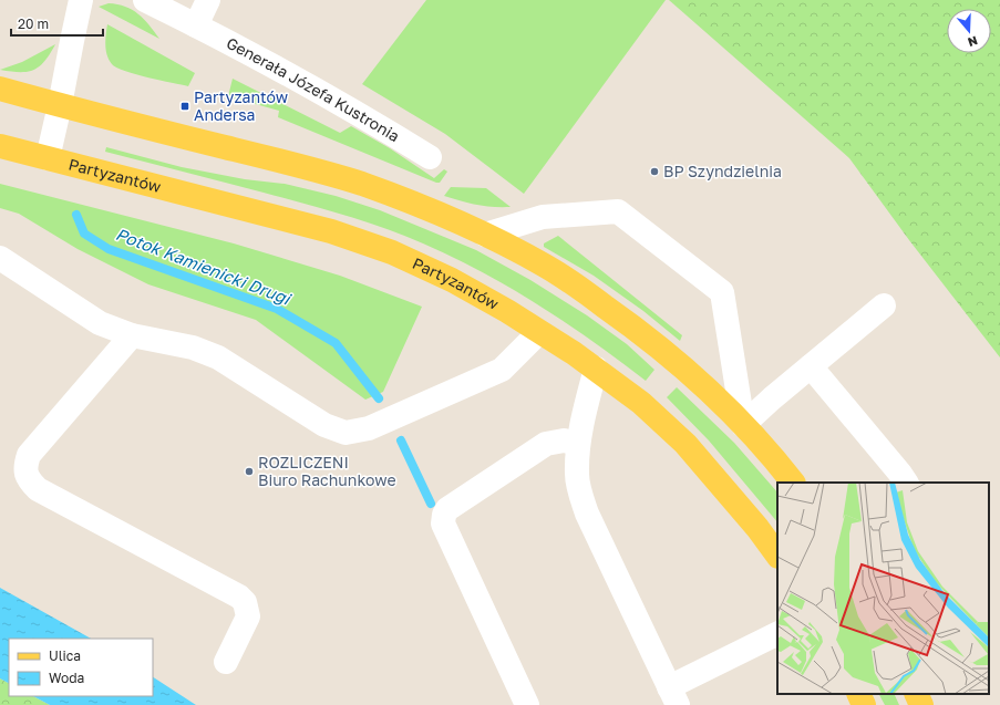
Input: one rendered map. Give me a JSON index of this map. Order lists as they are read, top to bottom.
{
  "streets": {
    "main road": ["Partyzantów"],
    "street": ["Generała Józefa Kustronia"]
  },
  "water": ["Potok Kamienicki Drugi"],
  "places": {
    "transit": ["Partyzantów Andersa"],
    "other": ["BP Szyndzielnia", "ROZLICZENI Biuro Rachunkowe"]
  },
  "legend": ["Ulica", "Woda"],
  "scale_bar": "20 m",
  "north": "bottom"
}
